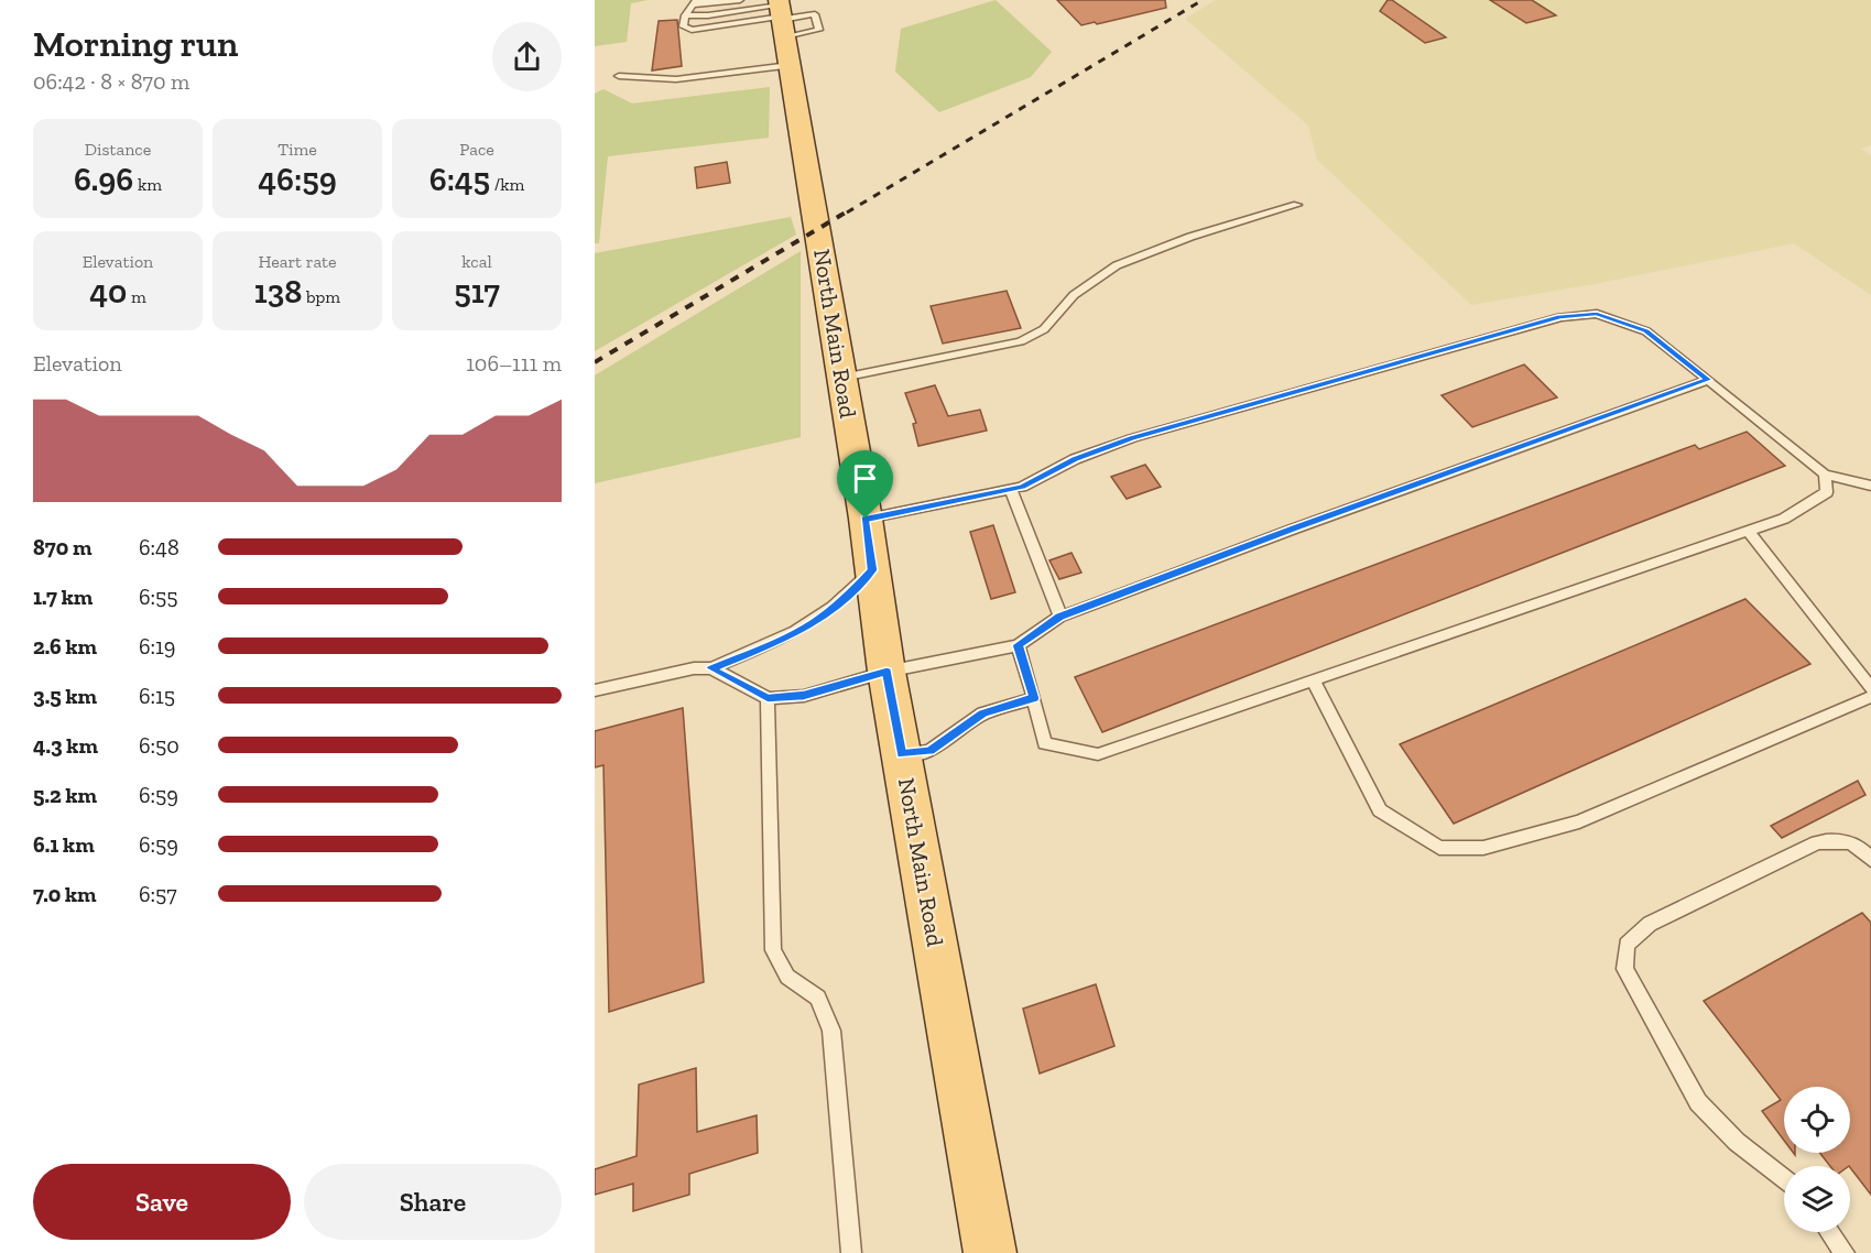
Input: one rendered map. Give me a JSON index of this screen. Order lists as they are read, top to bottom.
{
  "streets": {
    "main road": ["North Main Road"]
  },
  "page": {
    "heading": ["Morning run", "06:42 · 8 × 870 m"],
    "stats": [
      ["Distance", "6.96 km"],
      ["Time", "46:59"],
      ["Pace", "6:45 /km"],
      ["Elevation", "40 m"],
      ["Heart rate", "138 bpm"],
      ["kcal", "517"]
    ],
    "chart": ["Elevation", "106–111 m"],
    "list": [
      {
        "name": "870 m",
        "note": "6:48"
      },
      {
        "name": "1.7 km",
        "note": "6:55"
      },
      {
        "name": "2.6 km",
        "note": "6:19"
      },
      {
        "name": "3.5 km",
        "note": "6:15"
      },
      {
        "name": "4.3 km",
        "note": "6:50"
      },
      {
        "name": "5.2 km",
        "note": "6:59"
      },
      {
        "name": "6.1 km",
        "note": "6:59"
      },
      {
        "name": "7.0 km",
        "note": "6:57"
      }
    ],
    "buttons": ["Save", "Share"]
  }
}
